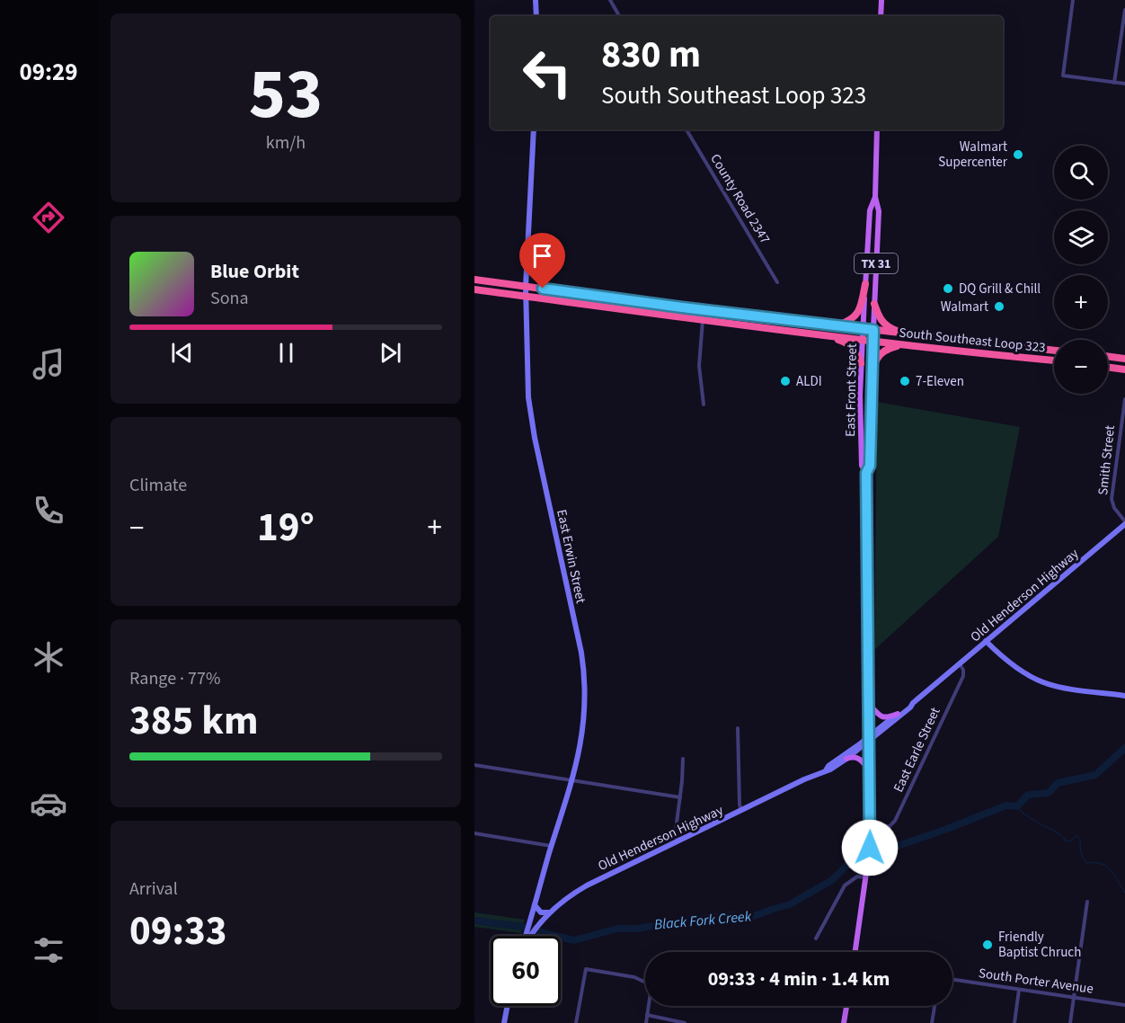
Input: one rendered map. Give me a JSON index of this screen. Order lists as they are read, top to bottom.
{
  "streets": {
    "highway": ["South Southeast Loop 323"],
    "main road": [
      "TX 31",
      "East Front Street",
      "East Erwin Street",
      "Old Henderson Highway"
    ],
    "street": [
      "County Road 2347",
      "Smith Street",
      "East Earle Street",
      "South Porter Avenue"
    ]
  },
  "crossings": [
    ["TX 31", "East Front Street"],
    ["South Southeast Loop 323", "East Front Street"],
    ["South Southeast Loop 323", "East Erwin Street"],
    ["East Front Street", "Old Henderson Highway"],
    ["East Front Street", "East Earle Street"],
    ["Smith Street", "Old Henderson Highway"],
    ["Old Henderson Highway", "East Earle Street"]
  ],
  "water": ["Black Fork Creek"],
  "places": [
    "Walmart Supercenter",
    "DQ Grill & Chill",
    "Walmart",
    "ALDI",
    "7-Eleven",
    "Friendly Baptist Chruch"
  ],
  "page": {
    "tabs": "09:29",
    "tile": [
      ["53", "km/h"],
      "Climate",
      ["Range · 77%", "385 km"],
      ["Arrival", "09:33"]
    ],
    "turn": ["830 m", "South Southeast Loop 323"],
    "map_buttons": ["+", "−"],
    "song": ["Blue Orbit", "Sona"],
    "heat": ["−", "19°", "+"],
    "limit": "60",
    "trip": "09:33 · 4 min · 1.4 km"
  }
}
